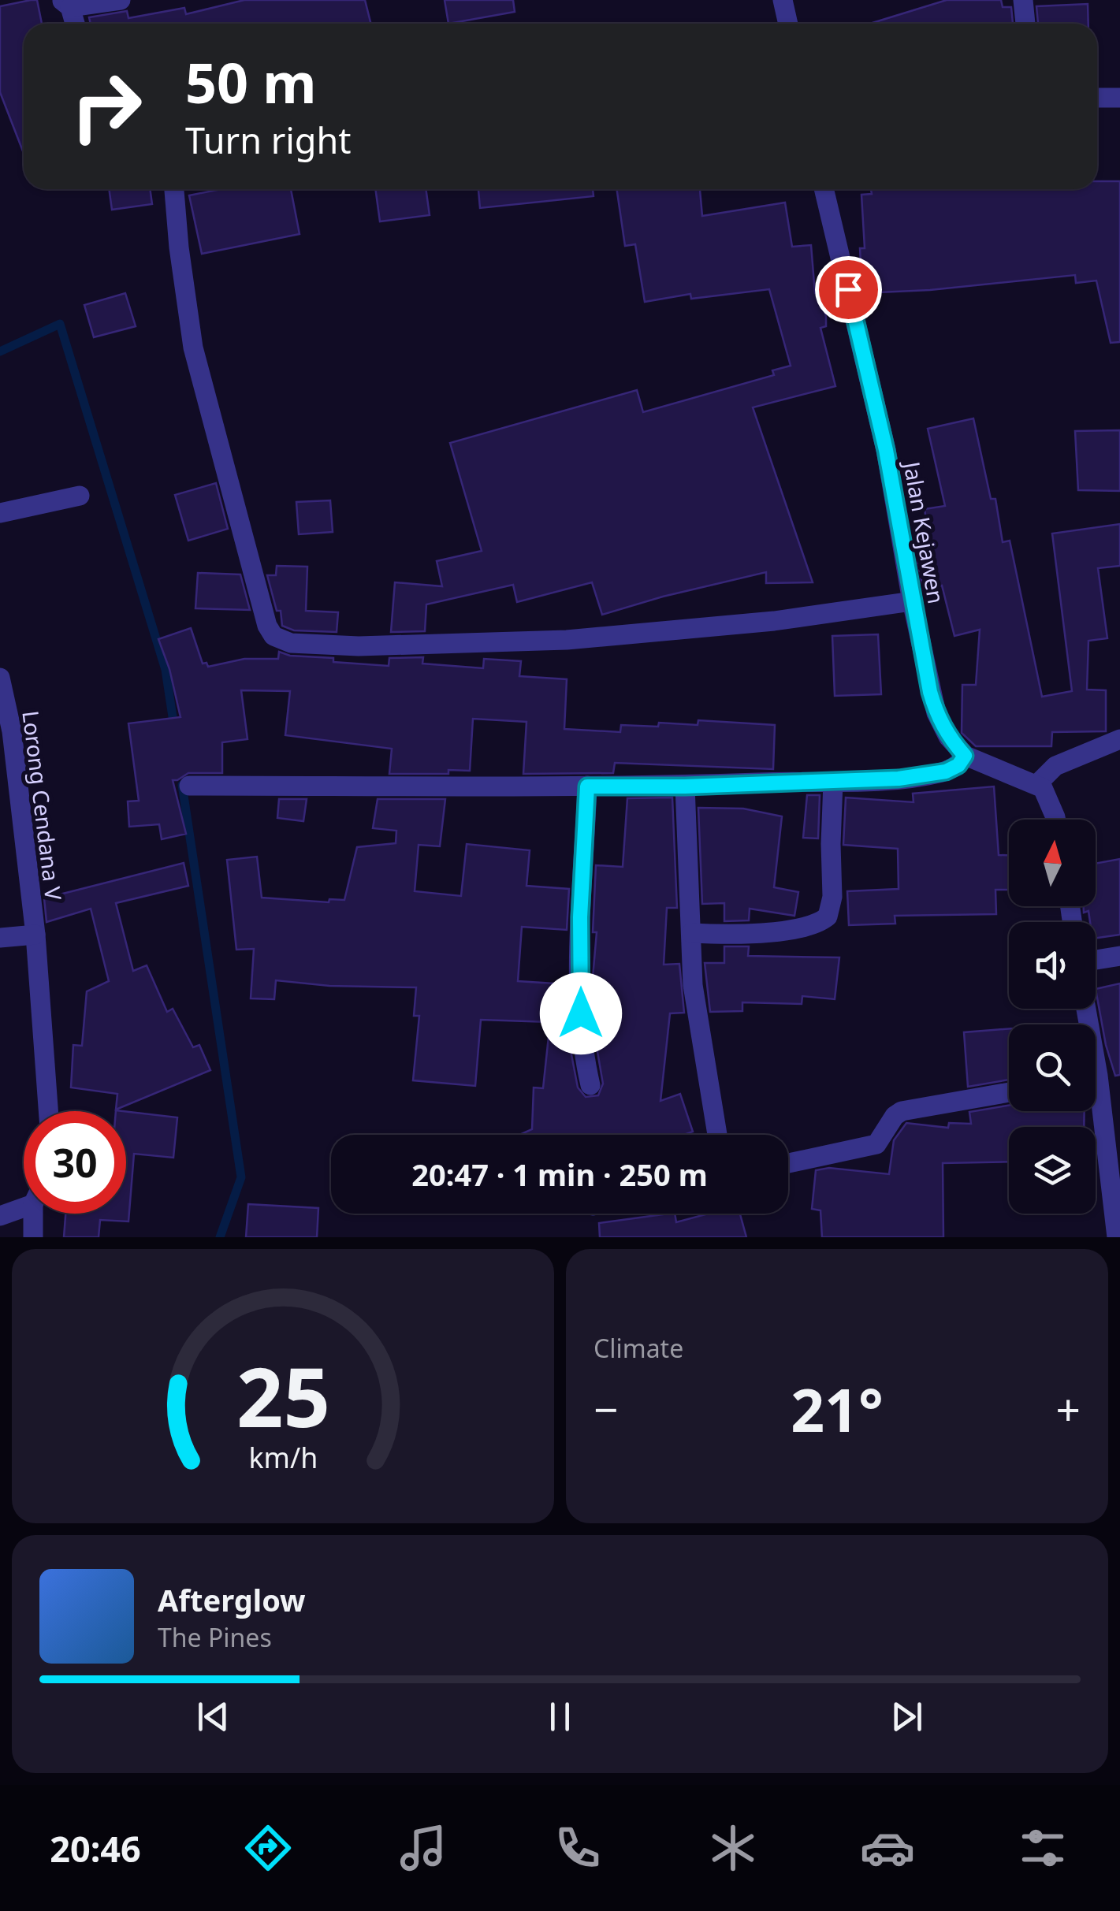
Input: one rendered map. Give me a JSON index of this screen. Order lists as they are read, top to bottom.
{
  "streets": {
    "street": ["Jalan Kejawen", "Lorong Cendana V"]
  },
  "north": "top",
  "page": {
    "turn": ["50 m", "Turn right"],
    "limit": "30",
    "trip": "20:47 · 1 min · 250 m",
    "tile": "Climate",
    "heat": ["−", "21°", "+"],
    "song": ["Afterglow", "The Pines"],
    "tabs": "20:46",
    "gauge": ["25", "km/h"]
  }
}
